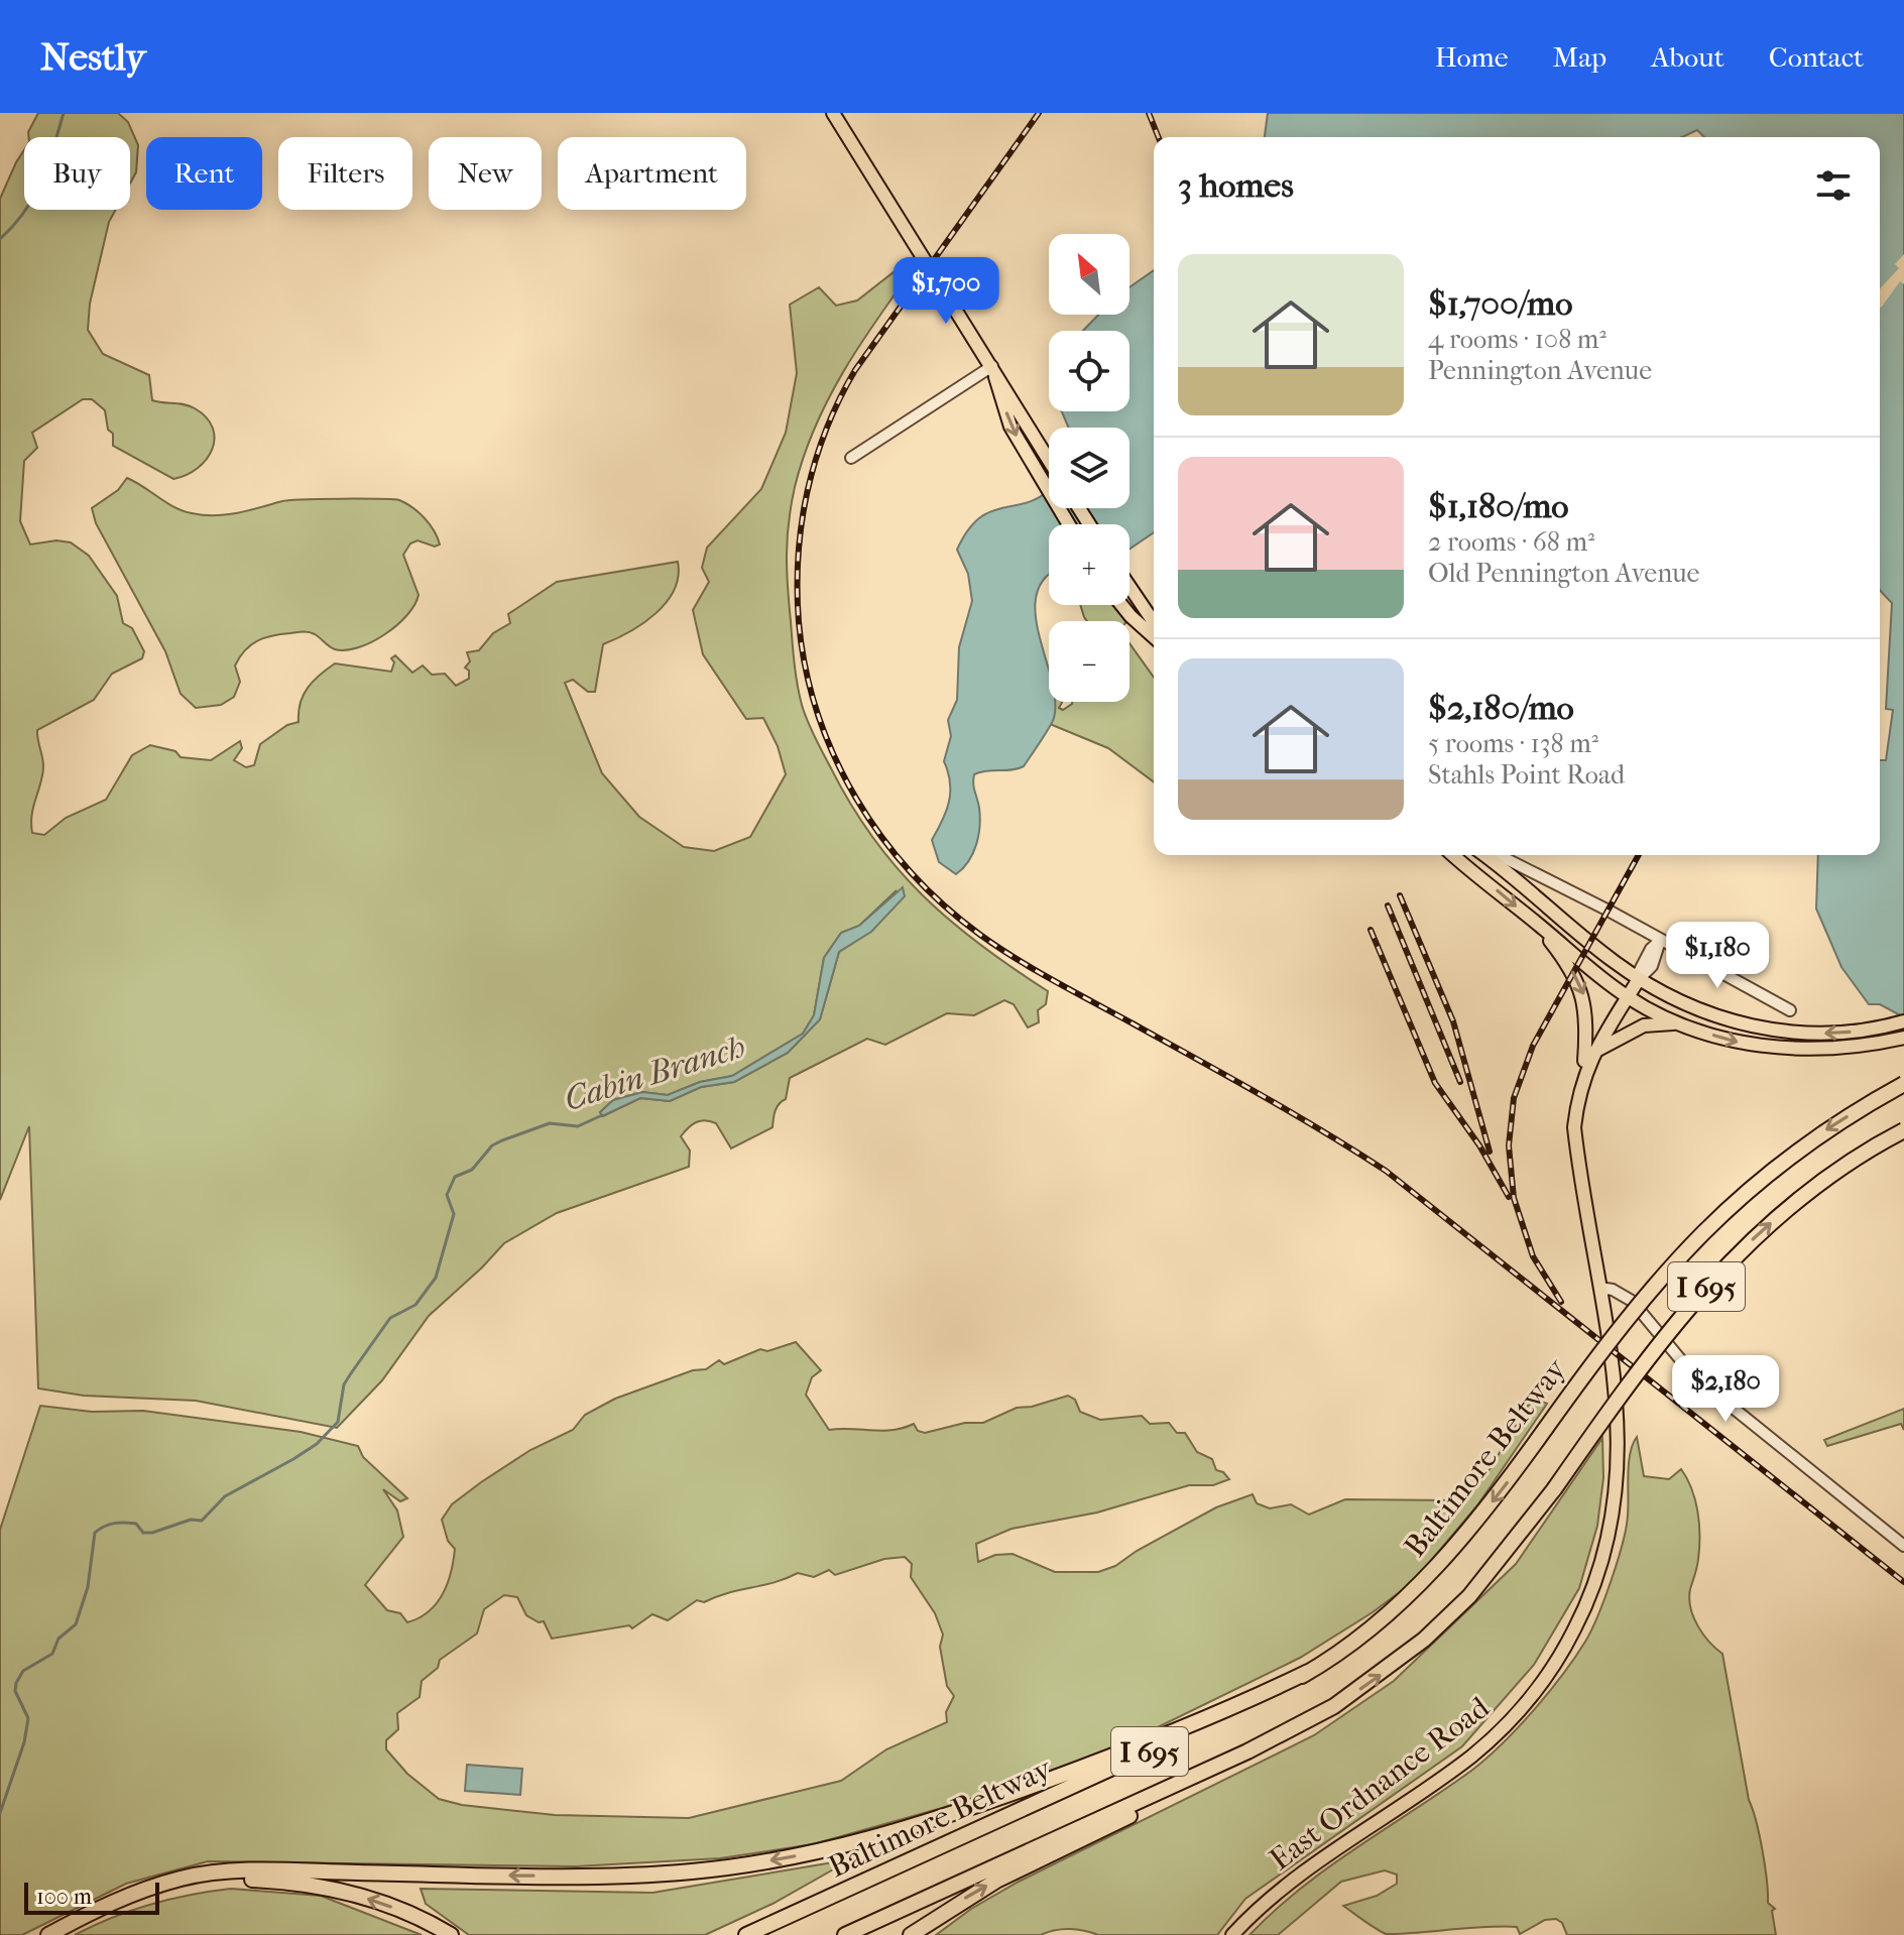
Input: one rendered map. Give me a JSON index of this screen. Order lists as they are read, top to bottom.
{
  "streets": {
    "highway": ["I 695", "Baltimore Beltway"],
    "main road": ["East Ordnance Road"]
  },
  "water": ["Cabin Branch"],
  "scale_bar": "100 m",
  "north": "top left",
  "page": {
    "header": "Nestly",
    "nav": [
      "Home",
      "Map",
      "About",
      "Contact"
    ],
    "chip": [
      "Buy",
      "Rent",
      "Filters",
      "New",
      "Apartment"
    ],
    "heading": "3 homes",
    "map_buttons": ["+", "−"],
    "list": [
      {
        "name": "$1,700/mo",
        "note": "4 rooms · 108 m² · Pennington Avenue"
      },
      {
        "name": "$1,180/mo",
        "note": "2 rooms · 68 m² · Old Pennington Avenue"
      },
      {
        "name": "$2,180/mo",
        "note": "5 rooms · 138 m² · Stahls Point Road"
      }
    ],
    "price": ["$1,700", "$1,180", "$2,180"],
    "scale": "100 m"
  }
}
